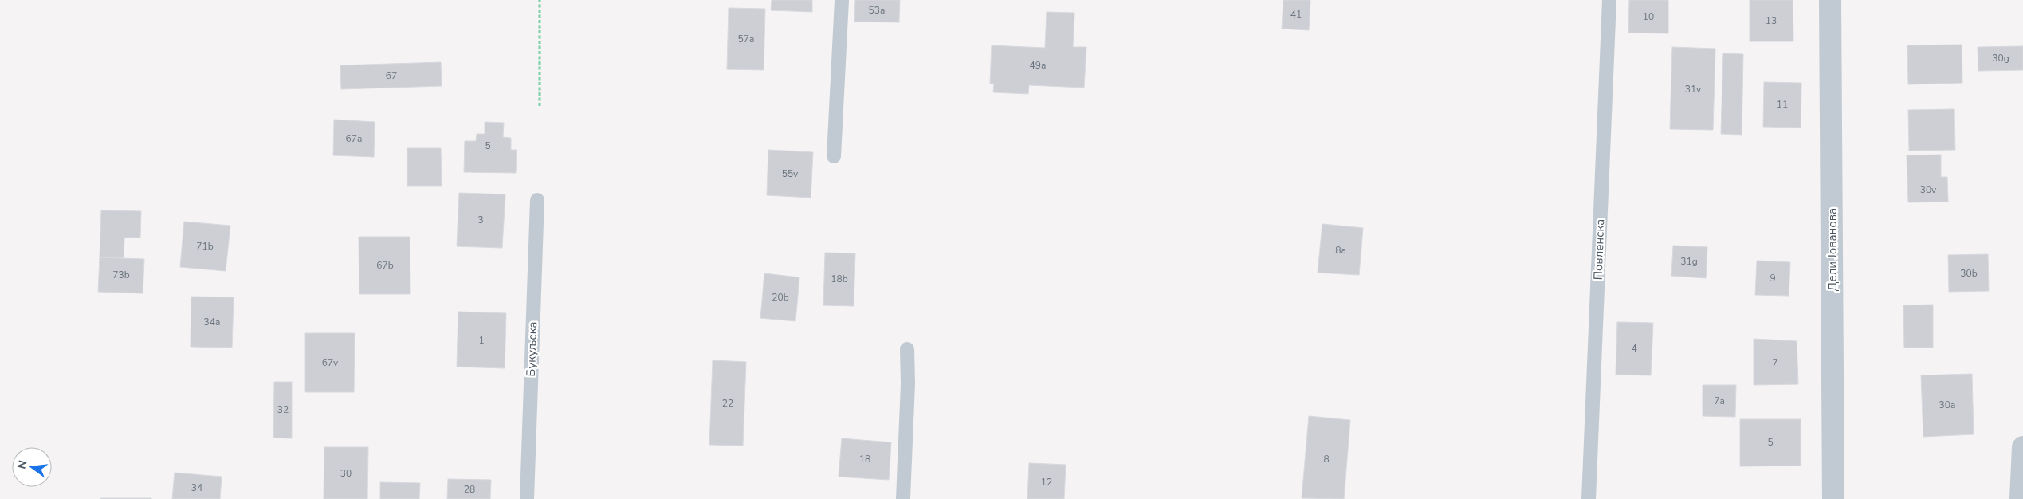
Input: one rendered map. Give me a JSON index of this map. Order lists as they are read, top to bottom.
{
  "streets": {
    "street": ["Дели Јованова"],
    "lane": ["Повленска", "Букуљска"]
  },
  "house_numbers": [
    "53a",
    "41",
    "10",
    "13",
    "57a",
    "30g",
    "49a",
    "67",
    "31v",
    "11",
    "67a",
    "5",
    "55v",
    "30v",
    "3",
    "71b",
    "8a",
    "31g",
    "67b",
    "30b",
    "73b",
    "9",
    "18b",
    "20b",
    "34a",
    "1",
    "4",
    "67v",
    "7",
    "7a",
    "22",
    "30a",
    "32",
    "5",
    "18",
    "8",
    "30",
    "12",
    "34",
    "28"
  ],
  "north": "left"
}
